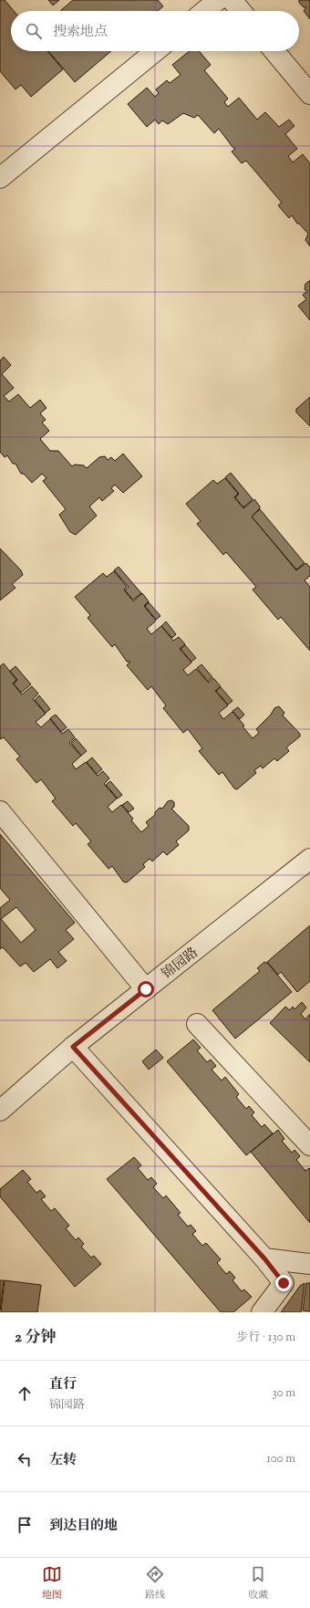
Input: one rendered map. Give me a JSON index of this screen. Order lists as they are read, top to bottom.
{
  "streets": {
    "street": ["锦园路"]
  },
  "page": {
    "search": "搜索地点",
    "heading": ["2 分钟", "步行 · 130 m"],
    "list": [
      ["直行", "锦园路", "30 m"],
      ["左转", "100 m"],
      "到达目的地"
    ],
    "nav": ["地图", "路线", "收藏"]
  }
}
